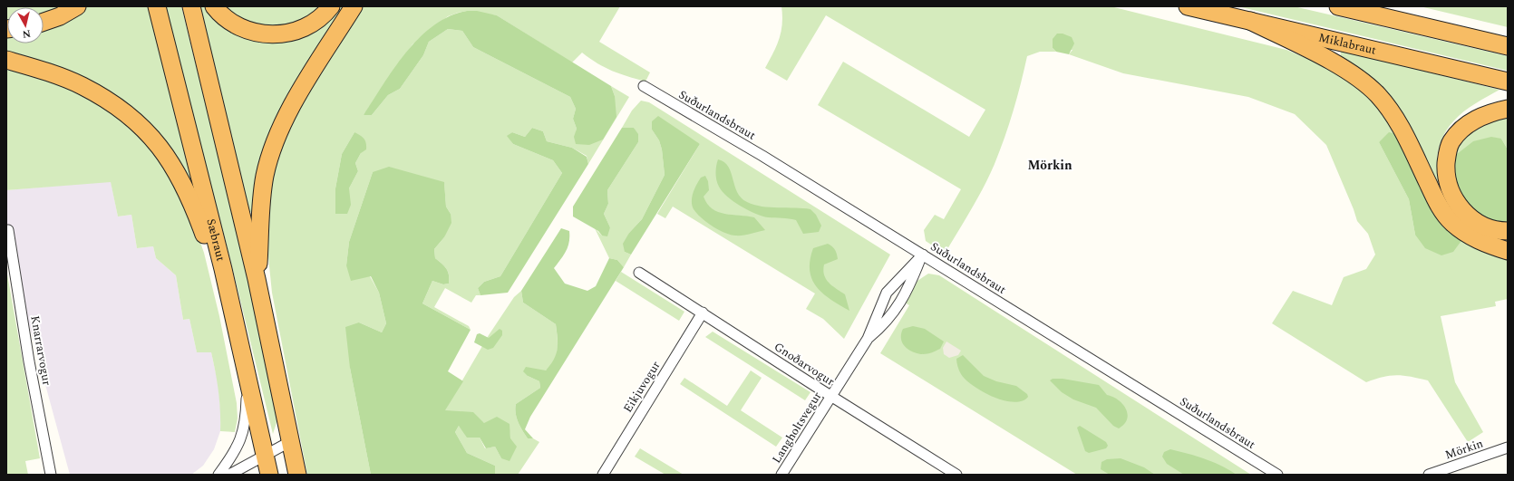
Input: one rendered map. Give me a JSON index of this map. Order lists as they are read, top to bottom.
{
  "streets": {
    "highway": ["Miklabraut", "Sæbraut"],
    "street": [
      "Suðurlandsbraut",
      "Knarrarvogur",
      "Gnoðarvogur",
      "Eikjuvogur",
      "Langholtsvegur",
      "Mörkin"
    ]
  },
  "crossings": [
    ["Suðurlandsbraut", "Langholtsvegur"],
    ["Gnoðarvogur", "Eikjuvogur"],
    ["Gnoðarvogur", "Langholtsvegur"]
  ],
  "districts": ["Mörkin"],
  "north": "bottom"
}
